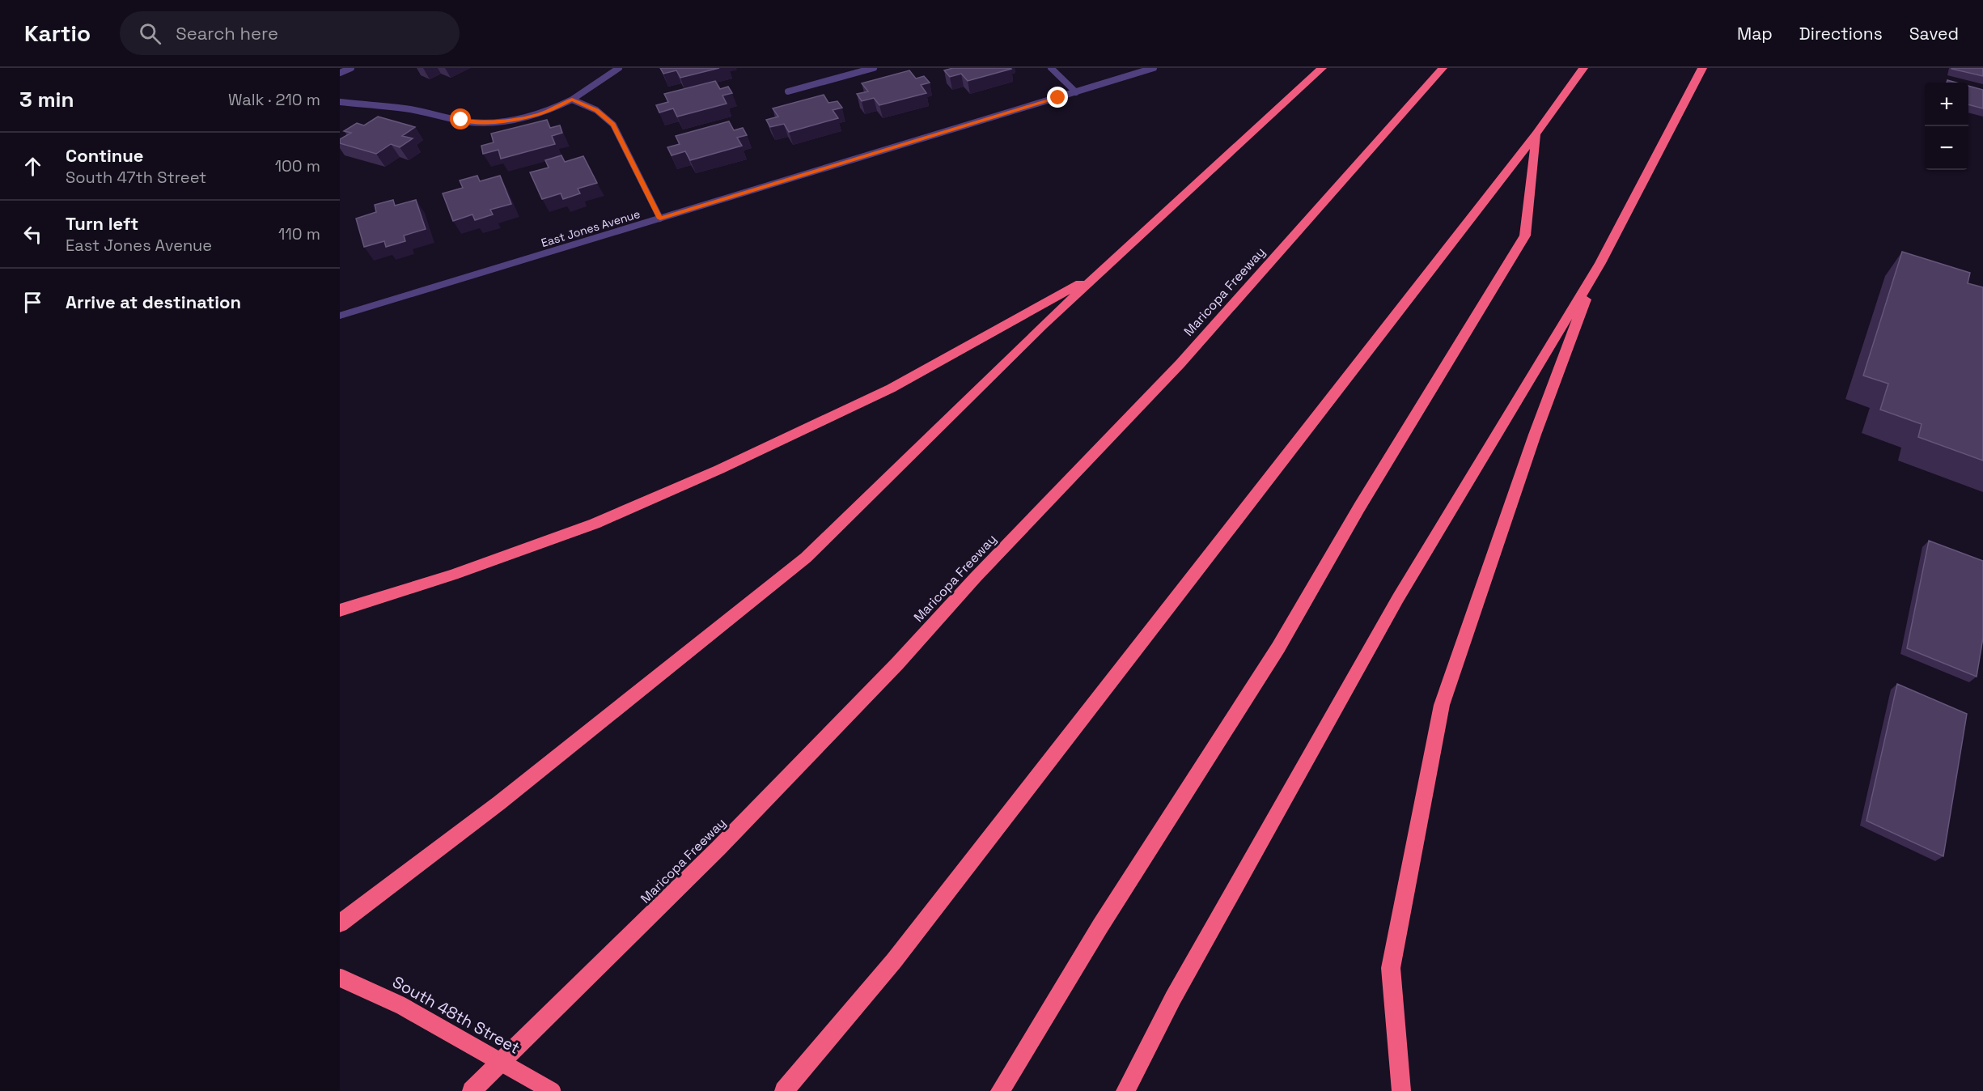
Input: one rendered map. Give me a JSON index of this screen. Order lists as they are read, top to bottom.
{
  "streets": {
    "highway": ["Maricopa Freeway", "South 48th Street"],
    "street": ["East Jones Avenue"]
  },
  "page": {
    "header": "Kartio",
    "search": "Search here",
    "nav": ["Map", "Directions", "Saved"],
    "heading": ["3 min", "Walk · 210 m"],
    "map_buttons": ["+", "−"],
    "list": [
      ["Continue", "South 47th Street", "100 m"],
      ["Turn left", "East Jones Avenue", "110 m"],
      "Arrive at destination"
    ]
  }
}
